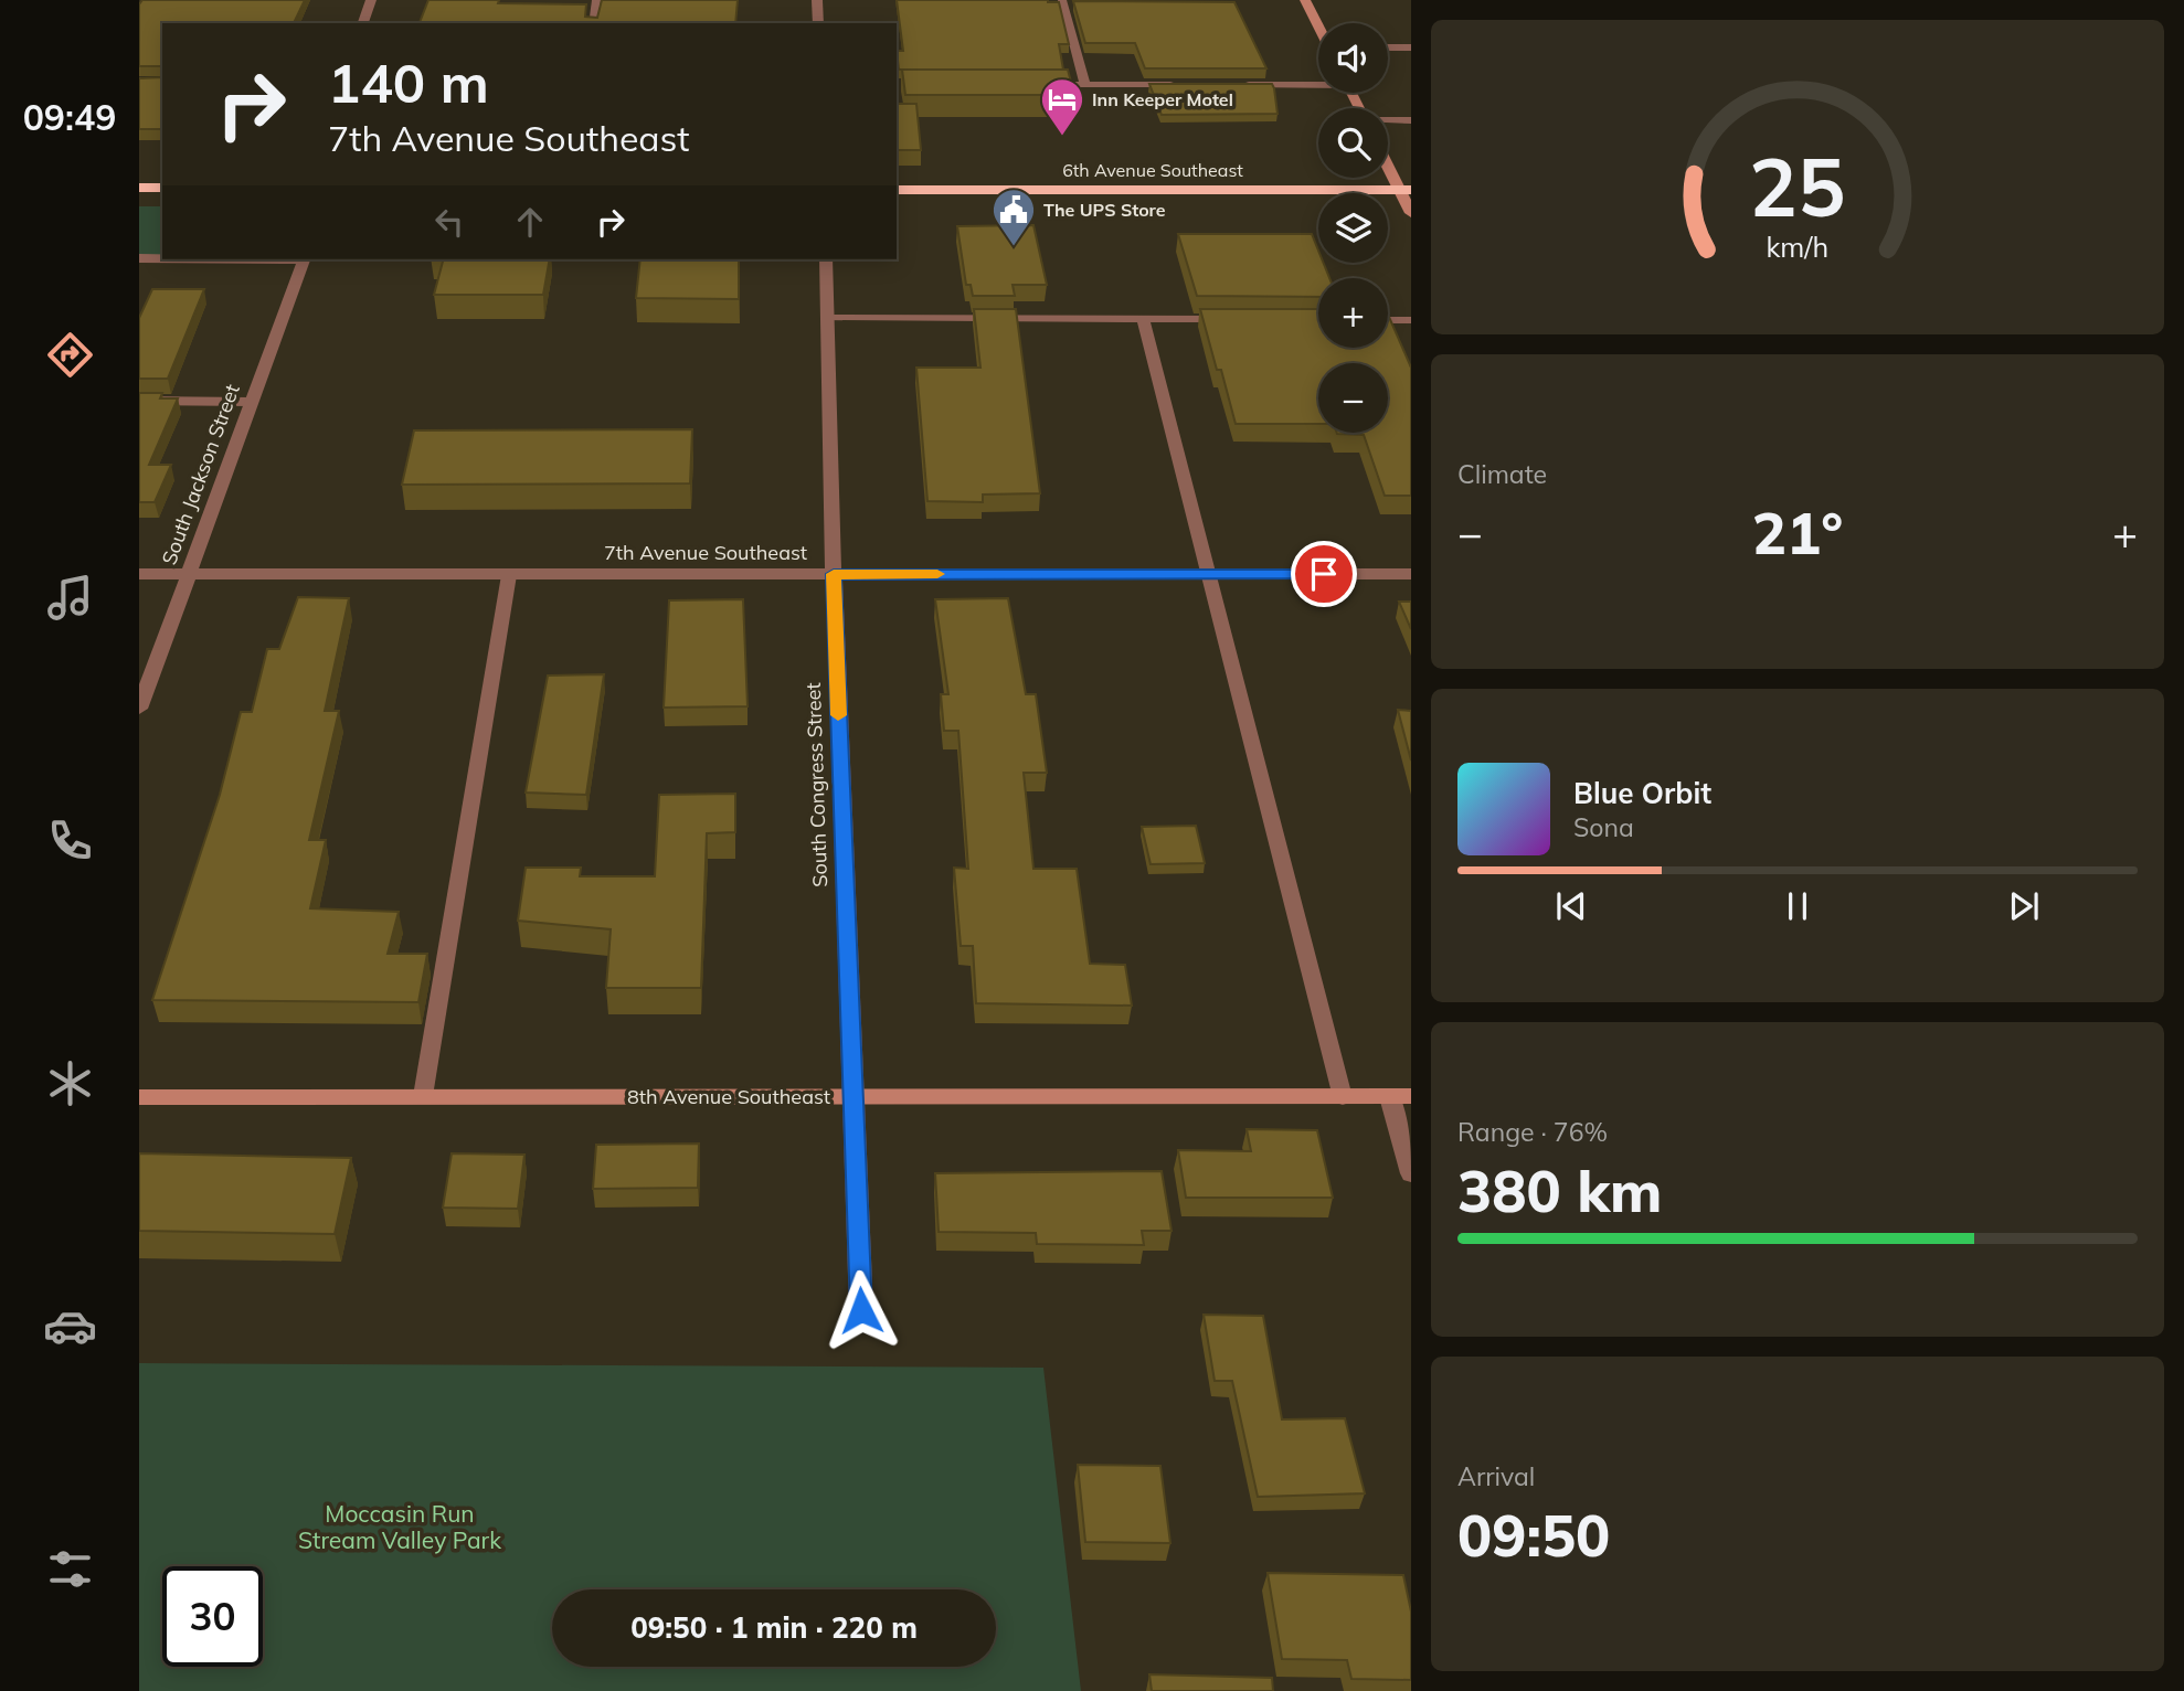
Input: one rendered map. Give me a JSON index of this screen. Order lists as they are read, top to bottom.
{
  "streets": {
    "highway": ["6th Avenue Southeast"],
    "street": [
      "South Jackson Street",
      "7th Avenue Southeast",
      "South Congress Street",
      "8th Avenue Southeast"
    ]
  },
  "crossings": [
    ["South Jackson Street", "7th Avenue Southeast"],
    ["7th Avenue Southeast", "South Congress Street"],
    ["South Congress Street", "8th Avenue Southeast"]
  ],
  "parks": ["Moccasin Run Stream Valley Park"],
  "places": {
    "hotel": ["Inn Keeper Motel"],
    "public building": ["The UPS Store"]
  },
  "page": {
    "tabs": "09:49",
    "map_buttons": ["+", "−"],
    "turn": ["140 m", "7th Avenue Southeast"],
    "tile": [
      "Climate",
      ["Range · 76%", "380 km"],
      ["Arrival", "09:50"]
    ],
    "heat": ["−", "21°", "+"],
    "song": ["Blue Orbit", "Sona"],
    "limit": "30",
    "trip": "09:50 · 1 min · 220 m",
    "gauge": ["25", "km/h"]
  }
}
